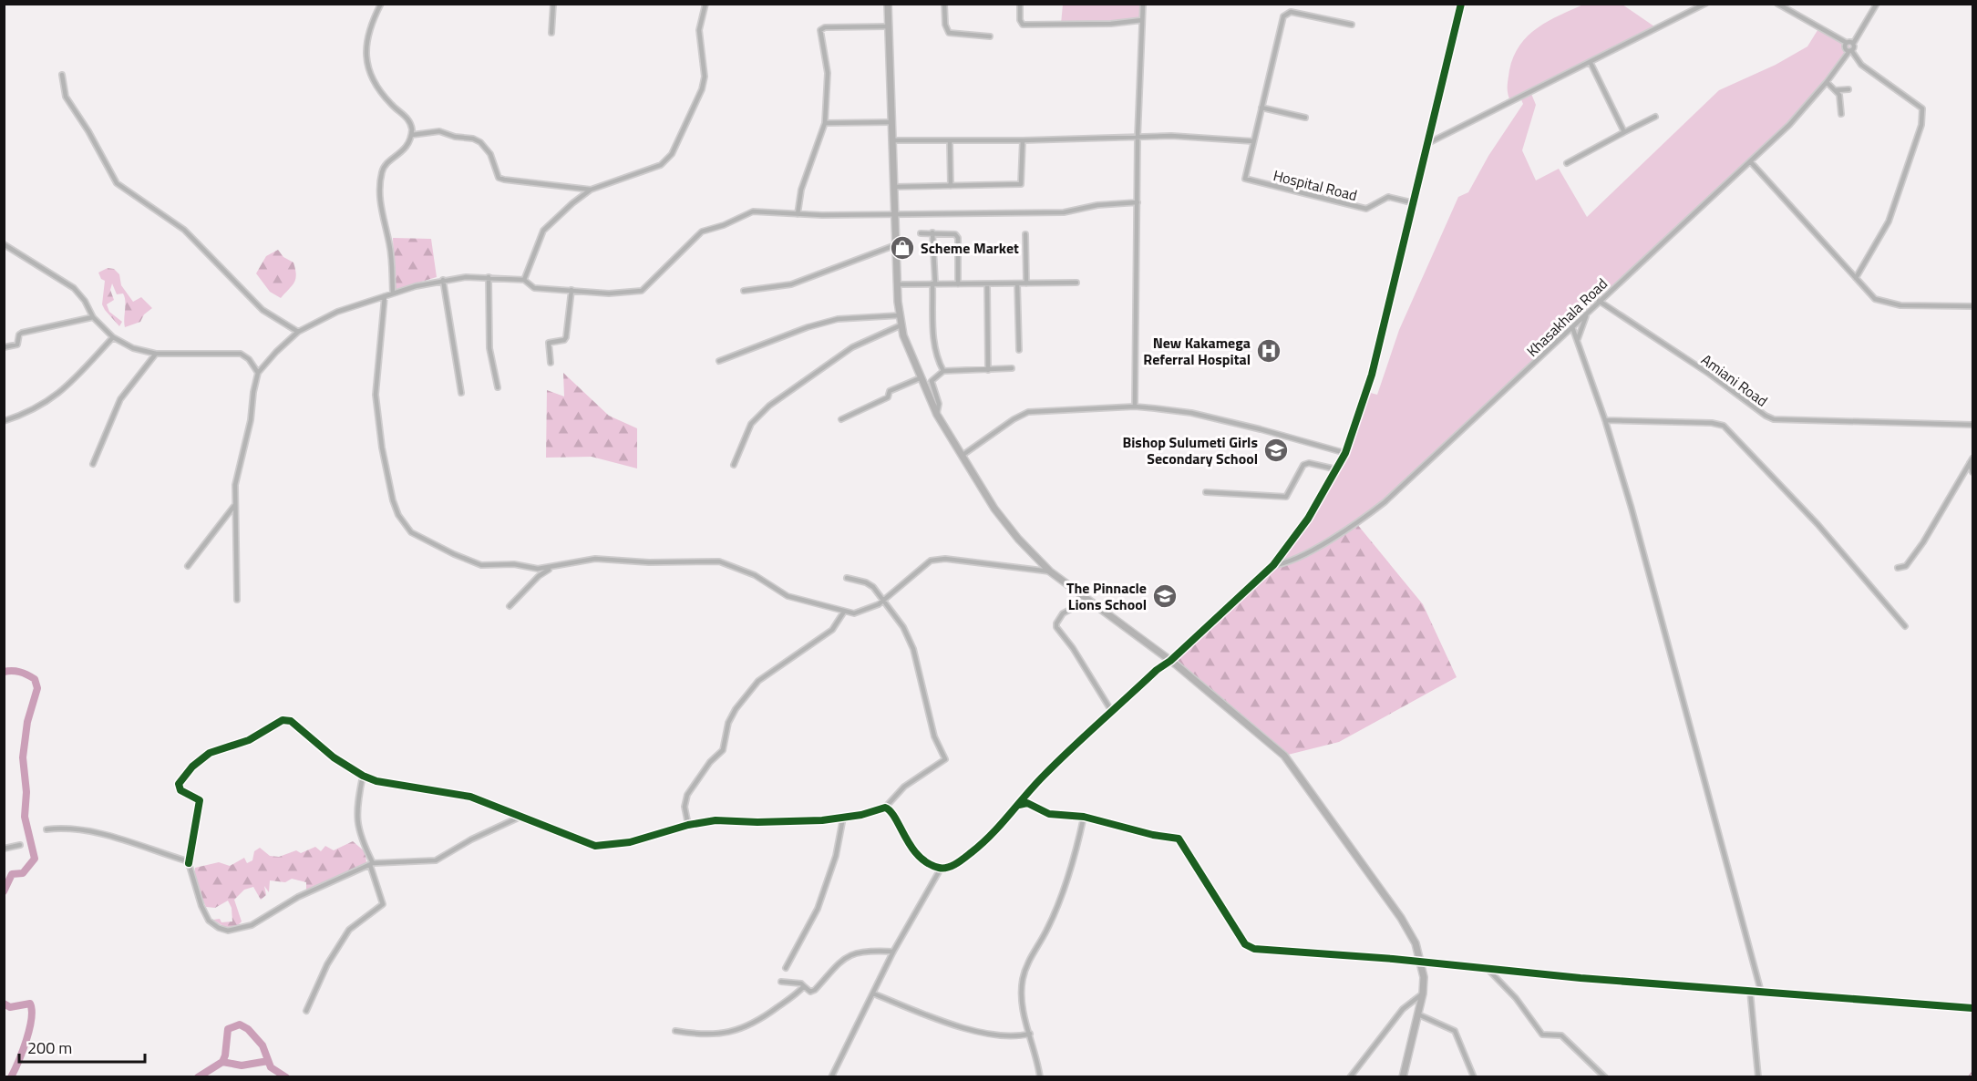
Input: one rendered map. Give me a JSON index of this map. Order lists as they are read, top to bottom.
{
  "streets": {
    "street": ["Hospital Road", "Khasakhala Road", "Amiani Road"]
  },
  "crossings": [
    ["Khasakhala Road", "Amiani Road"]
  ],
  "places": {
    "shop": ["Scheme Market"],
    "hospital": ["New Kakamega Referral Hospital"],
    "school or university": ["Bishop Sulumeti Girls Secondary School", "The Pinnacle Lions School"]
  },
  "scale_bar": "200 m"
}
